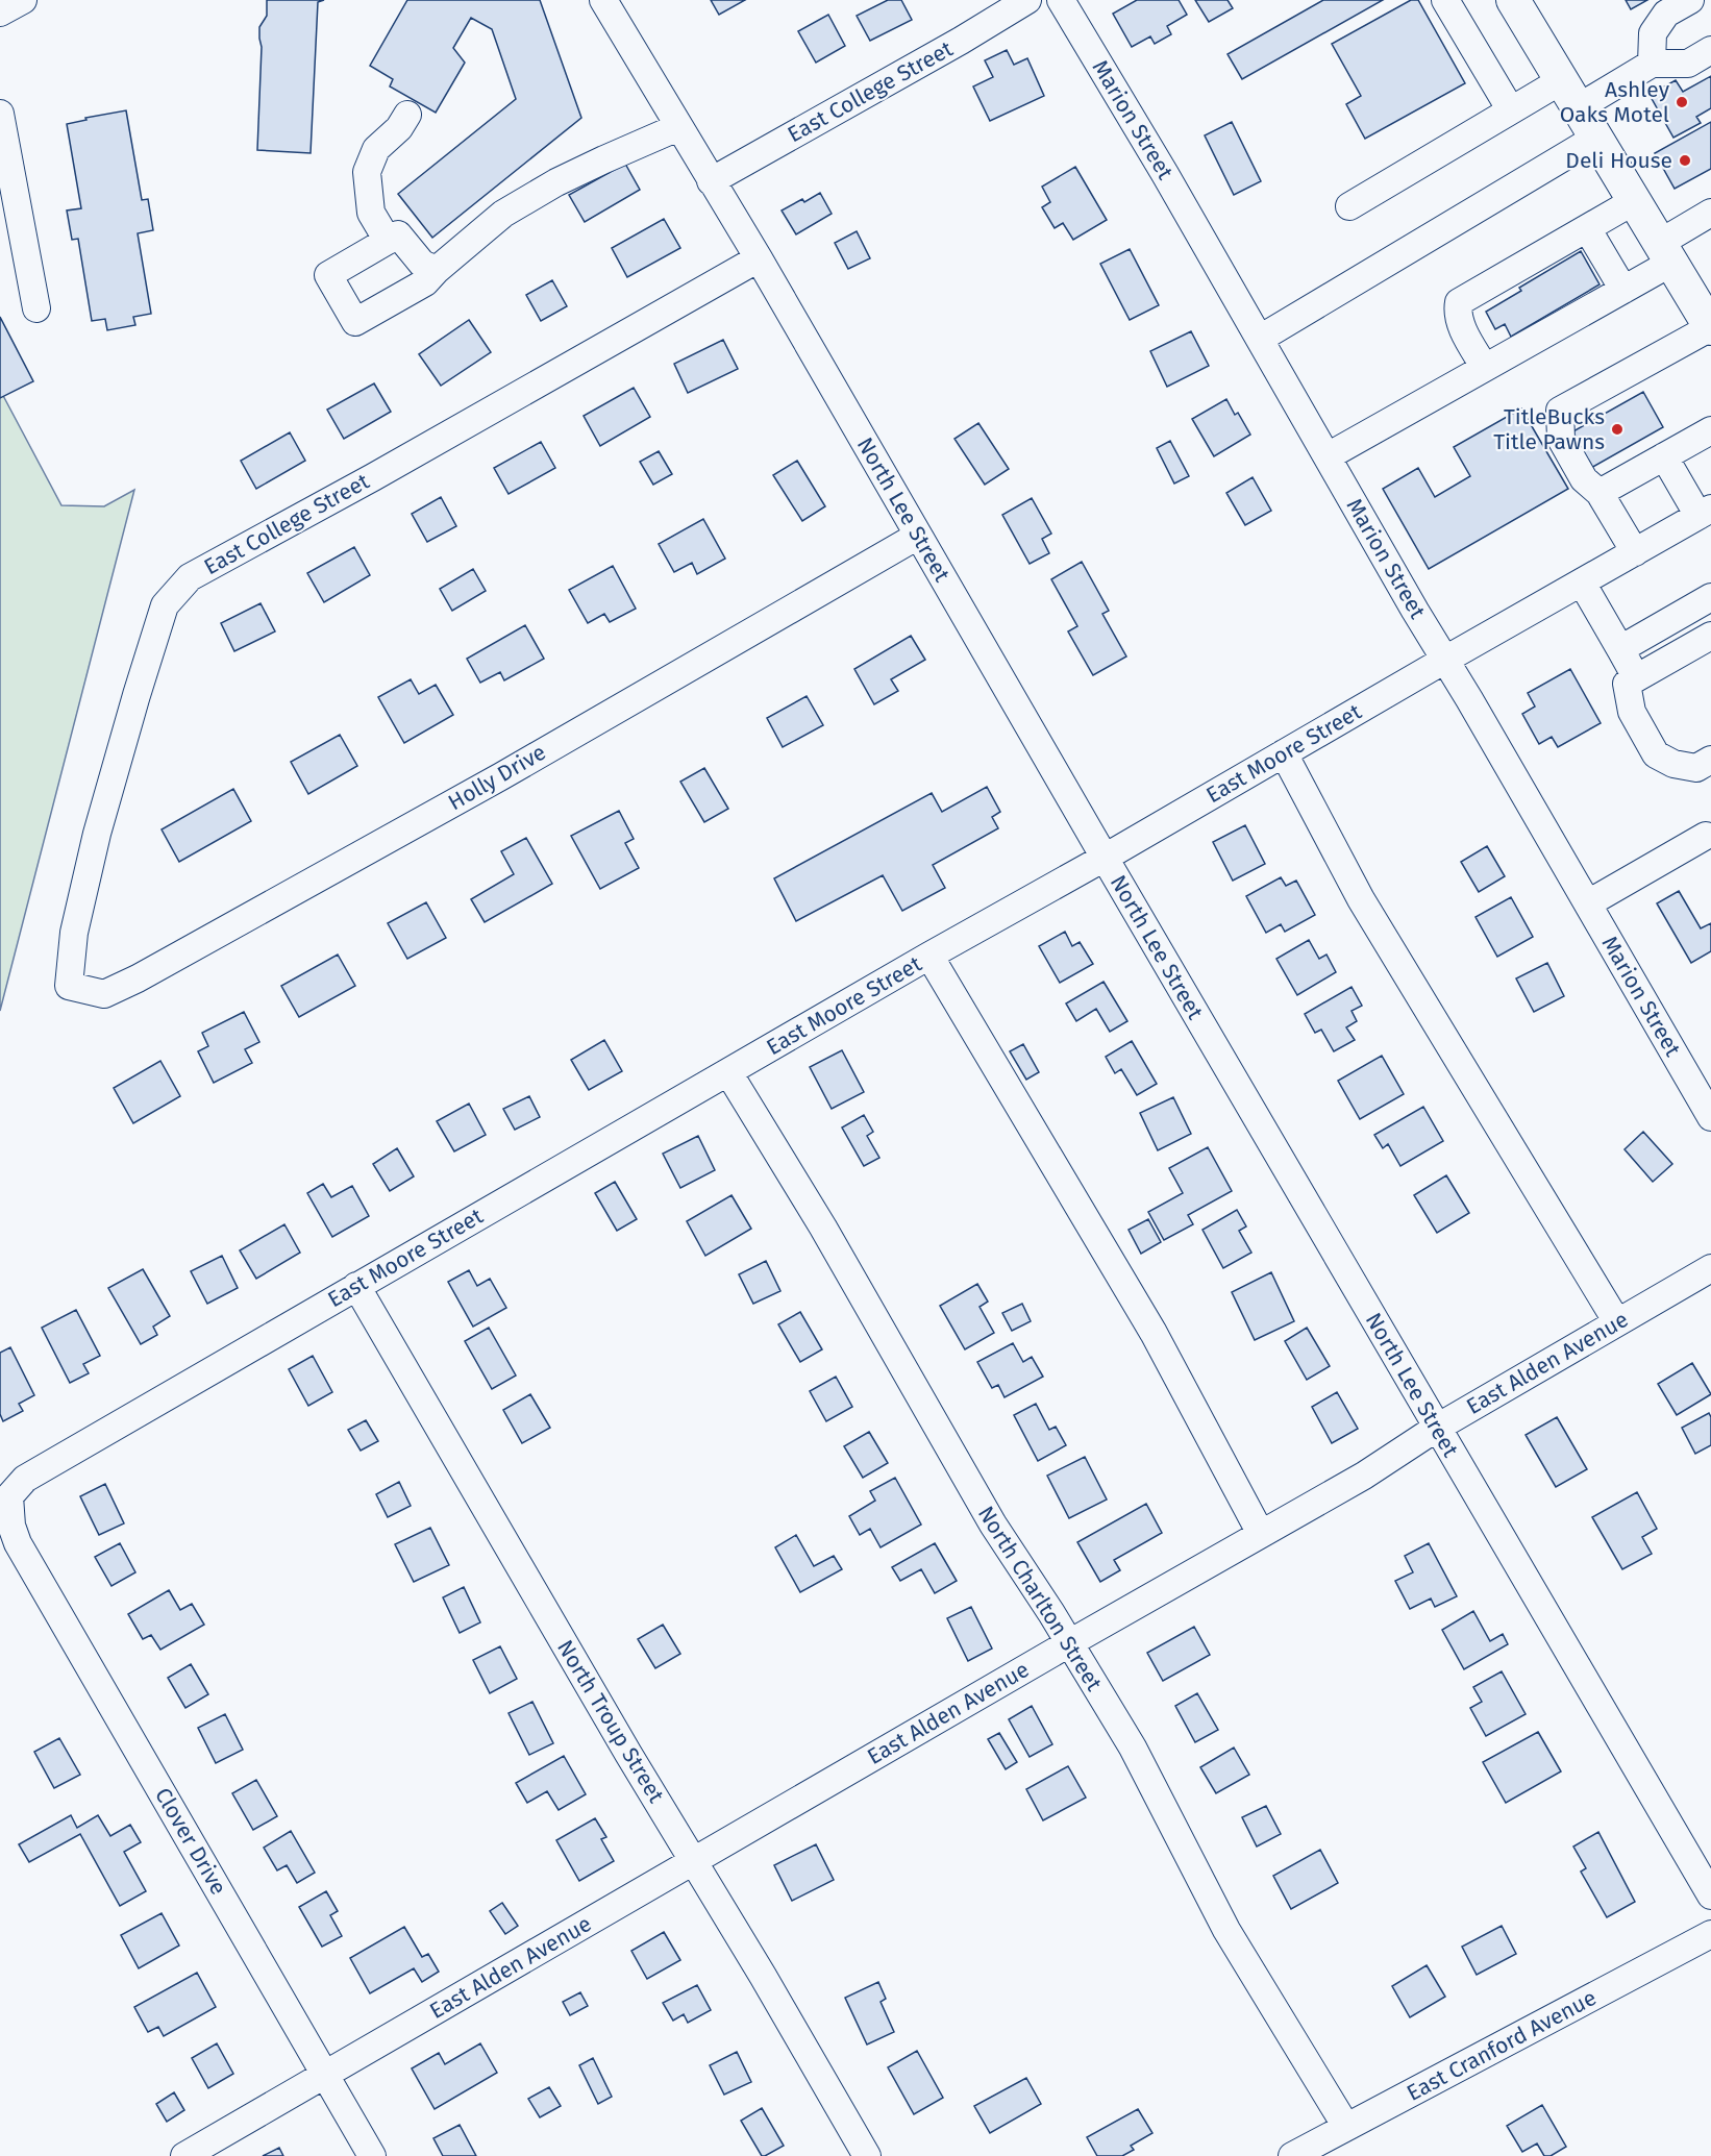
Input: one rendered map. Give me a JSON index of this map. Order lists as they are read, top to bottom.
{
  "streets": {
    "street": [
      "East College Street",
      "Marion Street",
      "North Lee Street",
      "East Moore Street",
      "Holly Drive",
      "East Alden Avenue",
      "North Charlton Street",
      "North Troup Street",
      "Clover Drive",
      "East Cranford Avenue"
    ]
  },
  "crossings": [
    ["East College Street", "North Lee Street"],
    ["East College Street", "Holly Drive"],
    ["Marion Street", "East Moore Street"],
    ["North Lee Street", "East Moore Street"],
    ["North Lee Street", "Holly Drive"],
    ["North Lee Street", "East Alden Avenue"],
    ["East Moore Street", "North Charlton Street"],
    ["East Moore Street", "North Troup Street"],
    ["East Moore Street", "Clover Drive"],
    ["East Alden Avenue", "North Charlton Street"],
    ["East Alden Avenue", "North Troup Street"],
    ["East Alden Avenue", "Clover Drive"],
    ["North Charlton Street", "East Cranford Avenue"]
  ],
  "places": ["Ashley Oaks Motel", "Deli House", "TitleBucks Title Pawns"]
}
